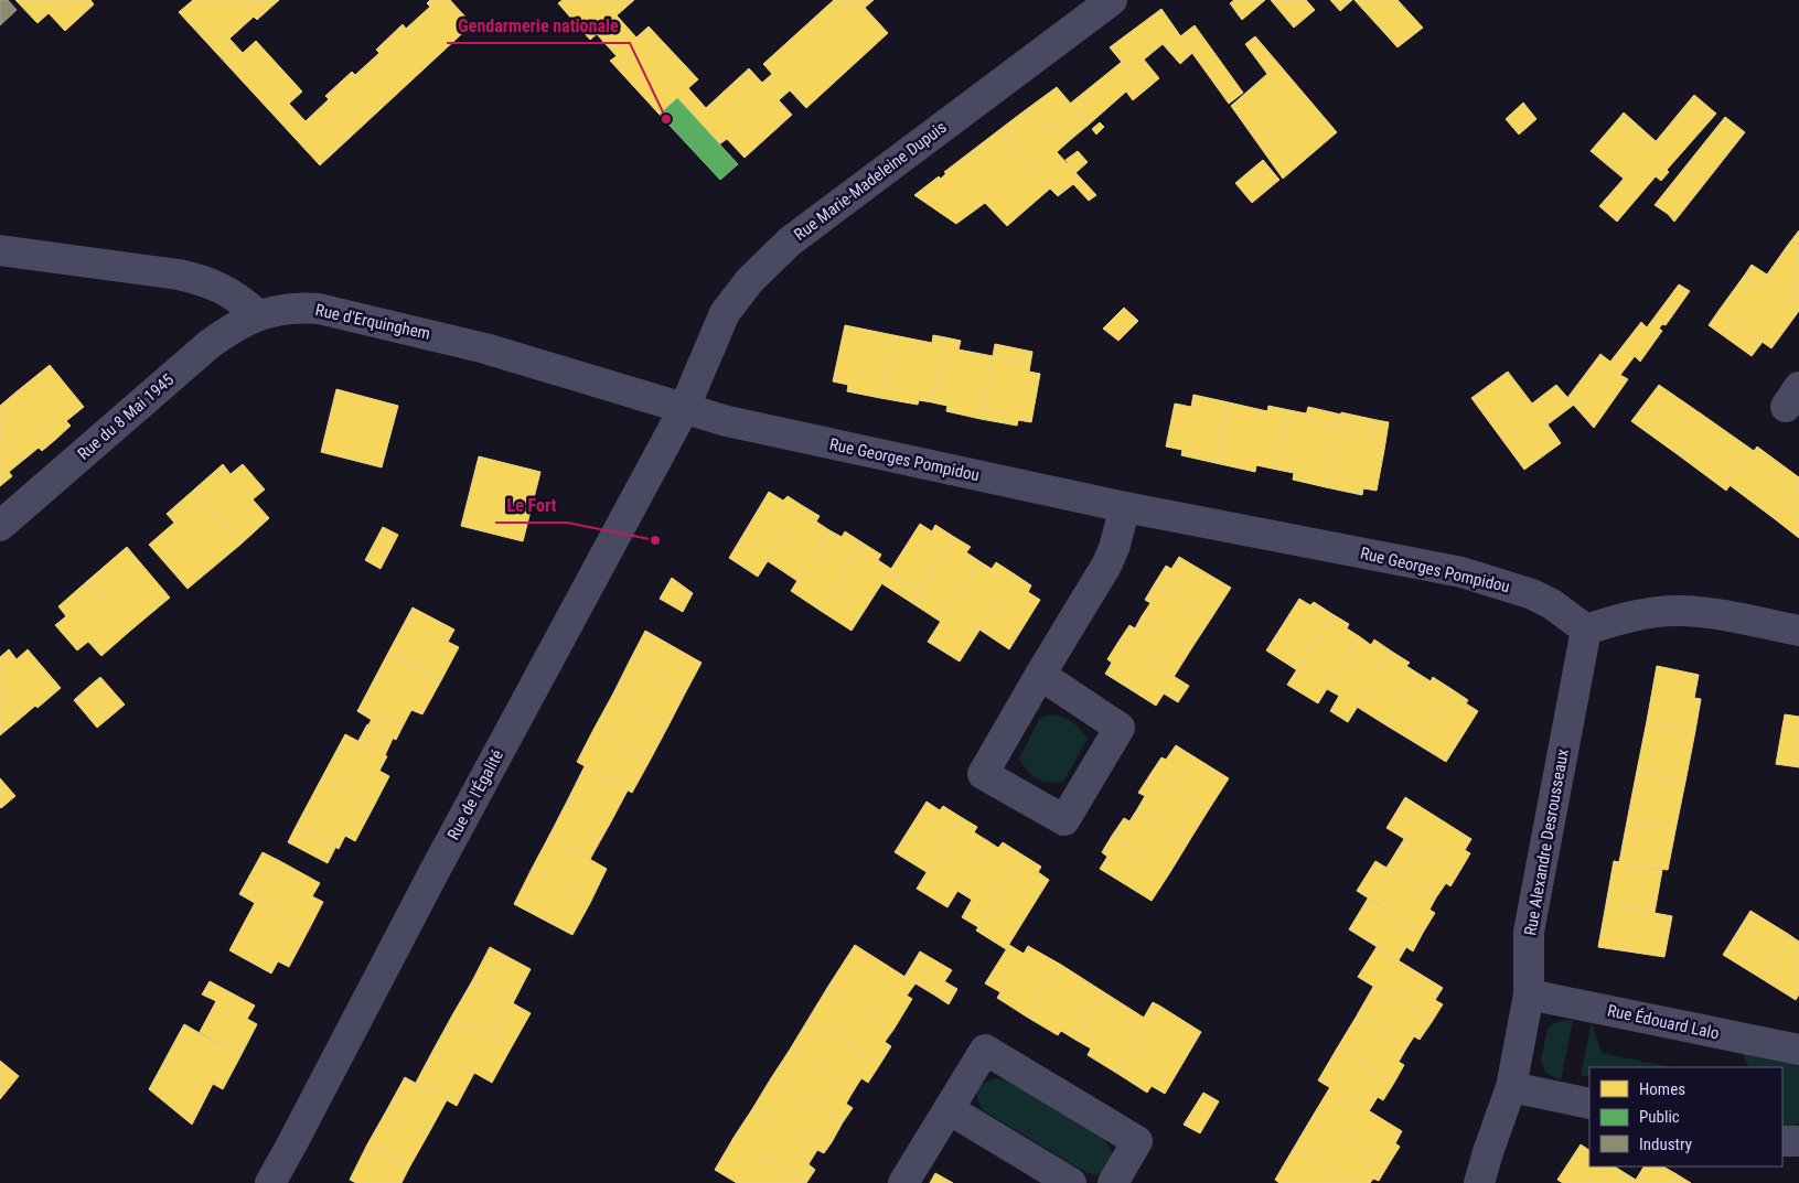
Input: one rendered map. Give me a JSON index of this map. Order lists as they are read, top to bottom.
{
  "streets": {
    "street": [
      "Rue Marie-Madeleine Dupuis",
      "Rue d'Erquinghem",
      "Rue du 8 Mai 1945",
      "Rue Georges Pompidou",
      "Rue de l'Égalité",
      "Rue Alexandre Desrousseaux",
      "Rue Édouard Lalo"
    ]
  },
  "crossings": [
    ["Rue Marie-Madeleine Dupuis", "Rue d'Erquinghem"],
    ["Rue Marie-Madeleine Dupuis", "Rue Georges Pompidou"],
    ["Rue Marie-Madeleine Dupuis", "Rue de l'Égalité"],
    ["Rue d'Erquinghem", "Rue du 8 Mai 1945"],
    ["Rue d'Erquinghem", "Rue Georges Pompidou"],
    ["Rue d'Erquinghem", "Rue de l'Égalité"],
    ["Rue Georges Pompidou", "Rue de l'Égalité"],
    ["Rue Georges Pompidou", "Rue Alexandre Desrousseaux"],
    ["Rue Alexandre Desrousseaux", "Rue Édouard Lalo"]
  ],
  "places": ["Gendarmerie nationale", "Le Fort"],
  "legend": ["Homes", "Public", "Industry"]
}
